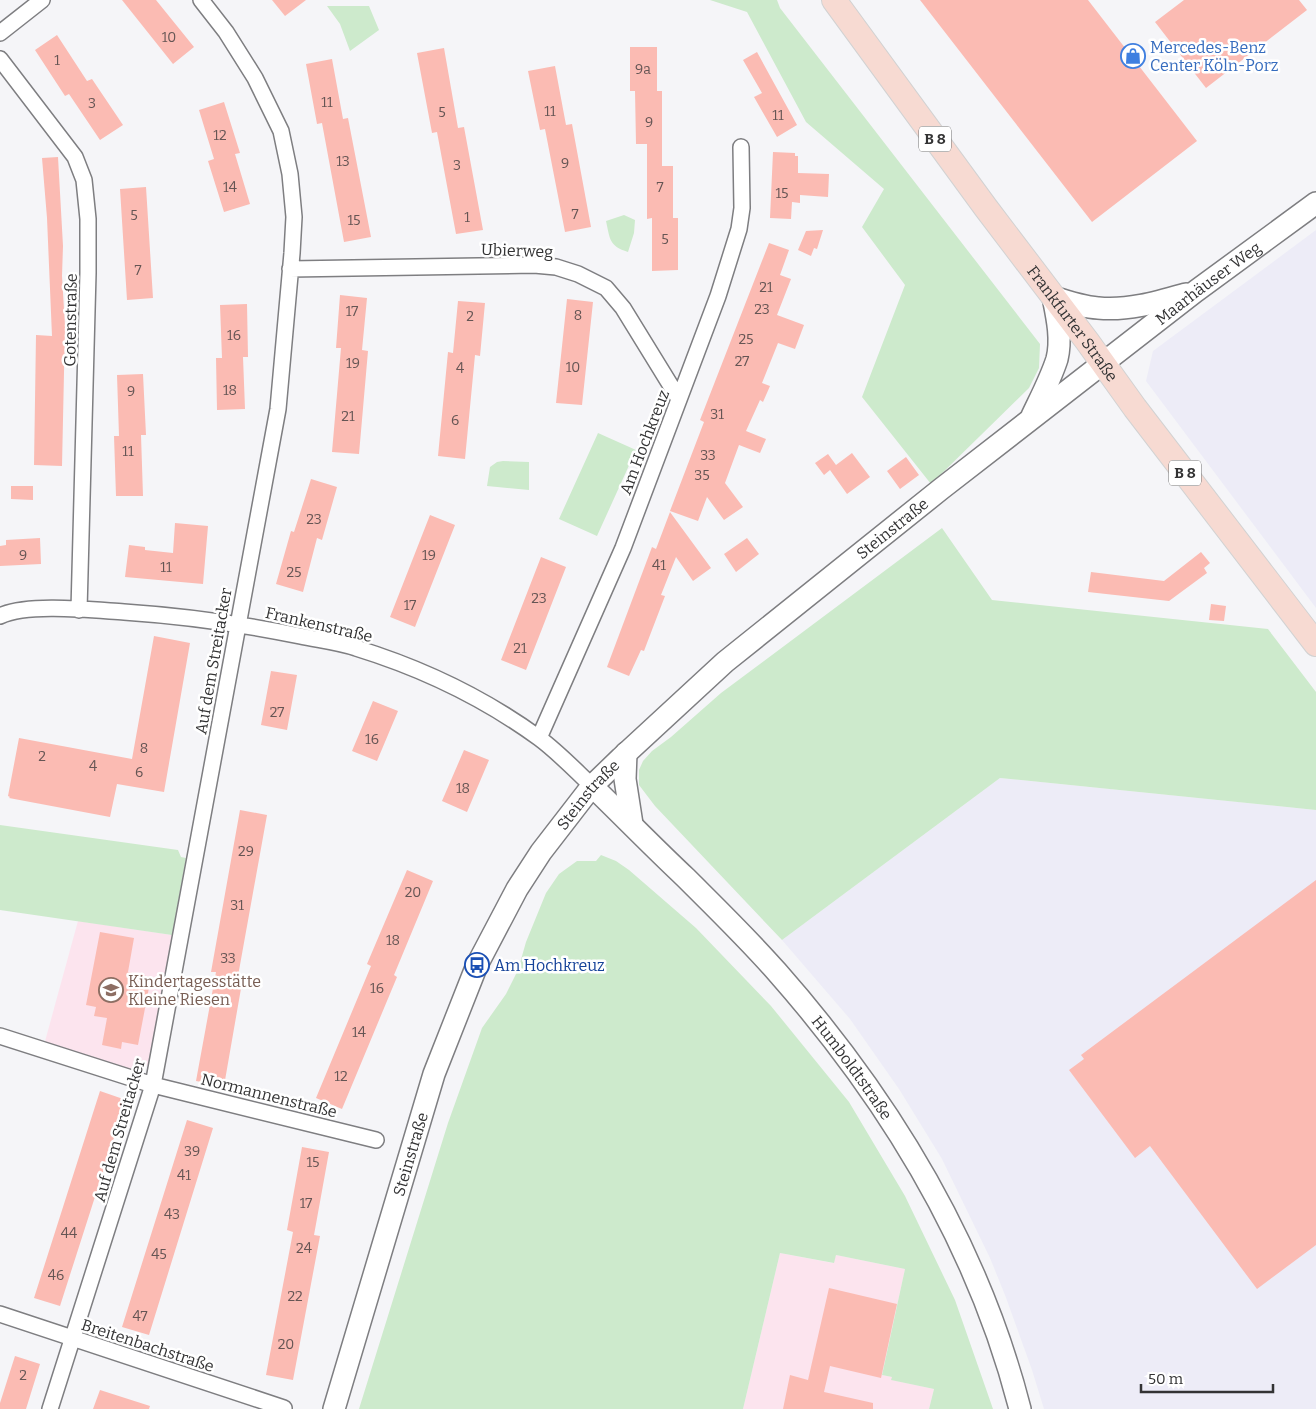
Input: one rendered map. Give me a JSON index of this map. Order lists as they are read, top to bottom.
{
  "streets": {
    "main road": [
      "B 8",
      "Maarhäuser Weg",
      "Frankfurter Straße",
      "Steinstraße",
      "Humboldtstraße"
    ],
    "street": [
      "Ubierweg",
      "Gotenstraße",
      "Am Hochkreuz",
      "Frankenstraße",
      "Auf dem Streitacker",
      "Normannenstraße",
      "Breitenbachstraße"
    ]
  },
  "crossings": [
    ["Ubierweg", "Am Hochkreuz"],
    ["Ubierweg", "Auf dem Streitacker"],
    ["Maarhäuser Weg", "Frankfurter Straße"],
    ["Maarhäuser Weg", "Steinstraße"],
    ["Gotenstraße", "Frankenstraße"],
    ["Frankfurter Straße", "Steinstraße"],
    ["Am Hochkreuz", "Frankenstraße"],
    ["Steinstraße", "Frankenstraße"],
    ["Steinstraße", "Humboldtstraße"],
    ["Frankenstraße", "Auf dem Streitacker"],
    ["Frankenstraße", "Humboldtstraße"],
    ["Auf dem Streitacker", "Normannenstraße"],
    ["Auf dem Streitacker", "Breitenbachstraße"]
  ],
  "places": {
    "shop": ["Mercedes-Benz Center Köln-Porz"],
    "bus stop": ["Am Hochkreuz"],
    "school or university": ["Kindertagesstätte Kleine Riesen"]
  },
  "house_numbers": [
    "10",
    "1",
    "9a",
    "11",
    "3",
    "11",
    "5",
    "11",
    "9",
    "12",
    "13",
    "9",
    "3",
    "14",
    "7",
    "15",
    "7",
    "5",
    "1",
    "15",
    "5",
    "7",
    "21",
    "23",
    "17",
    "8",
    "2",
    "16",
    "25",
    "27",
    "19",
    "10",
    "4",
    "18",
    "9",
    "31",
    "21",
    "6",
    "11",
    "33",
    "35",
    "23",
    "9",
    "19",
    "41",
    "11",
    "25",
    "23",
    "17",
    "21",
    "27",
    "16",
    "8",
    "2",
    "4",
    "6",
    "18",
    "29",
    "20",
    "31",
    "18",
    "33",
    "16",
    "14",
    "12",
    "39",
    "15",
    "41",
    "17",
    "43",
    "44",
    "24",
    "45",
    "46",
    "22",
    "47",
    "20",
    "2"
  ],
  "scale_bar": "50 m"
}
